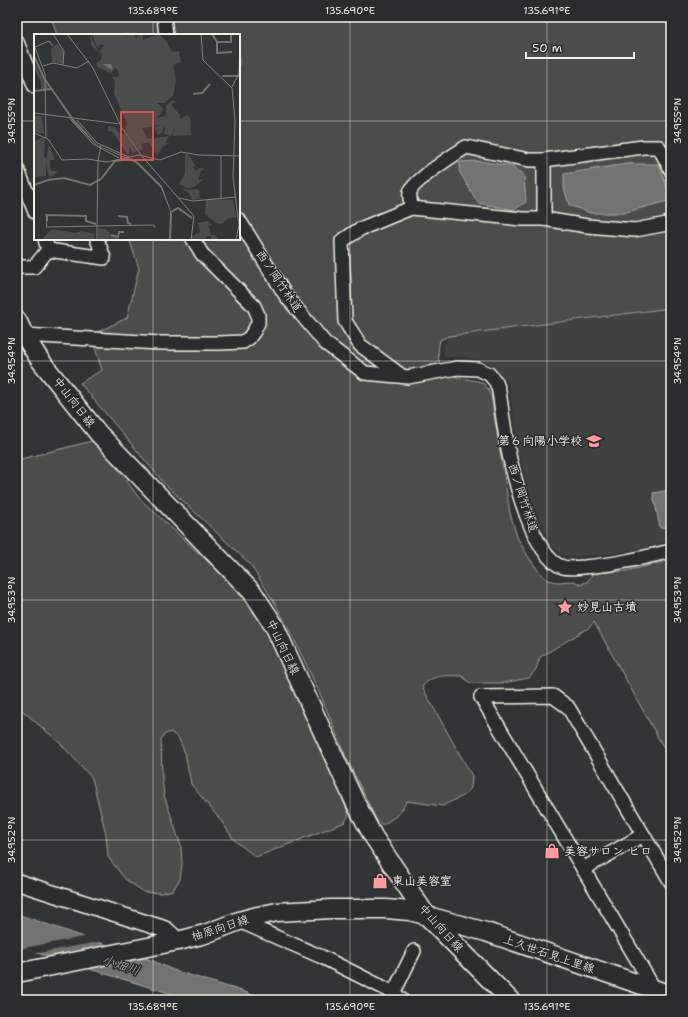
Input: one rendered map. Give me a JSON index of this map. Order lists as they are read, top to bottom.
{
  "streets": {
    "main road": ["中山向日線", "柚原向日線", "上久世石見上里線"],
    "street": ["西ノ岡竹林道"]
  },
  "crossings": [
    ["中山向日線", "柚原向日線"],
    ["中山向日線", "上久世石見上里線"],
    ["柚原向日線", "上久世石見上里線"]
  ],
  "water": ["小畑川"],
  "places": {
    "school or university": ["第６向陽小学校"],
    "place": ["妙見山古墳"],
    "shop": ["美容サロン ヒロ", "東山美容室"]
  },
  "scale_bar": "50 m",
  "coordinates": [
    "135.689°E",
    "135.690°E",
    "135.691°E",
    "34.955°N",
    "34.954°N",
    "34.953°N",
    "34.952°N"
  ]
}
